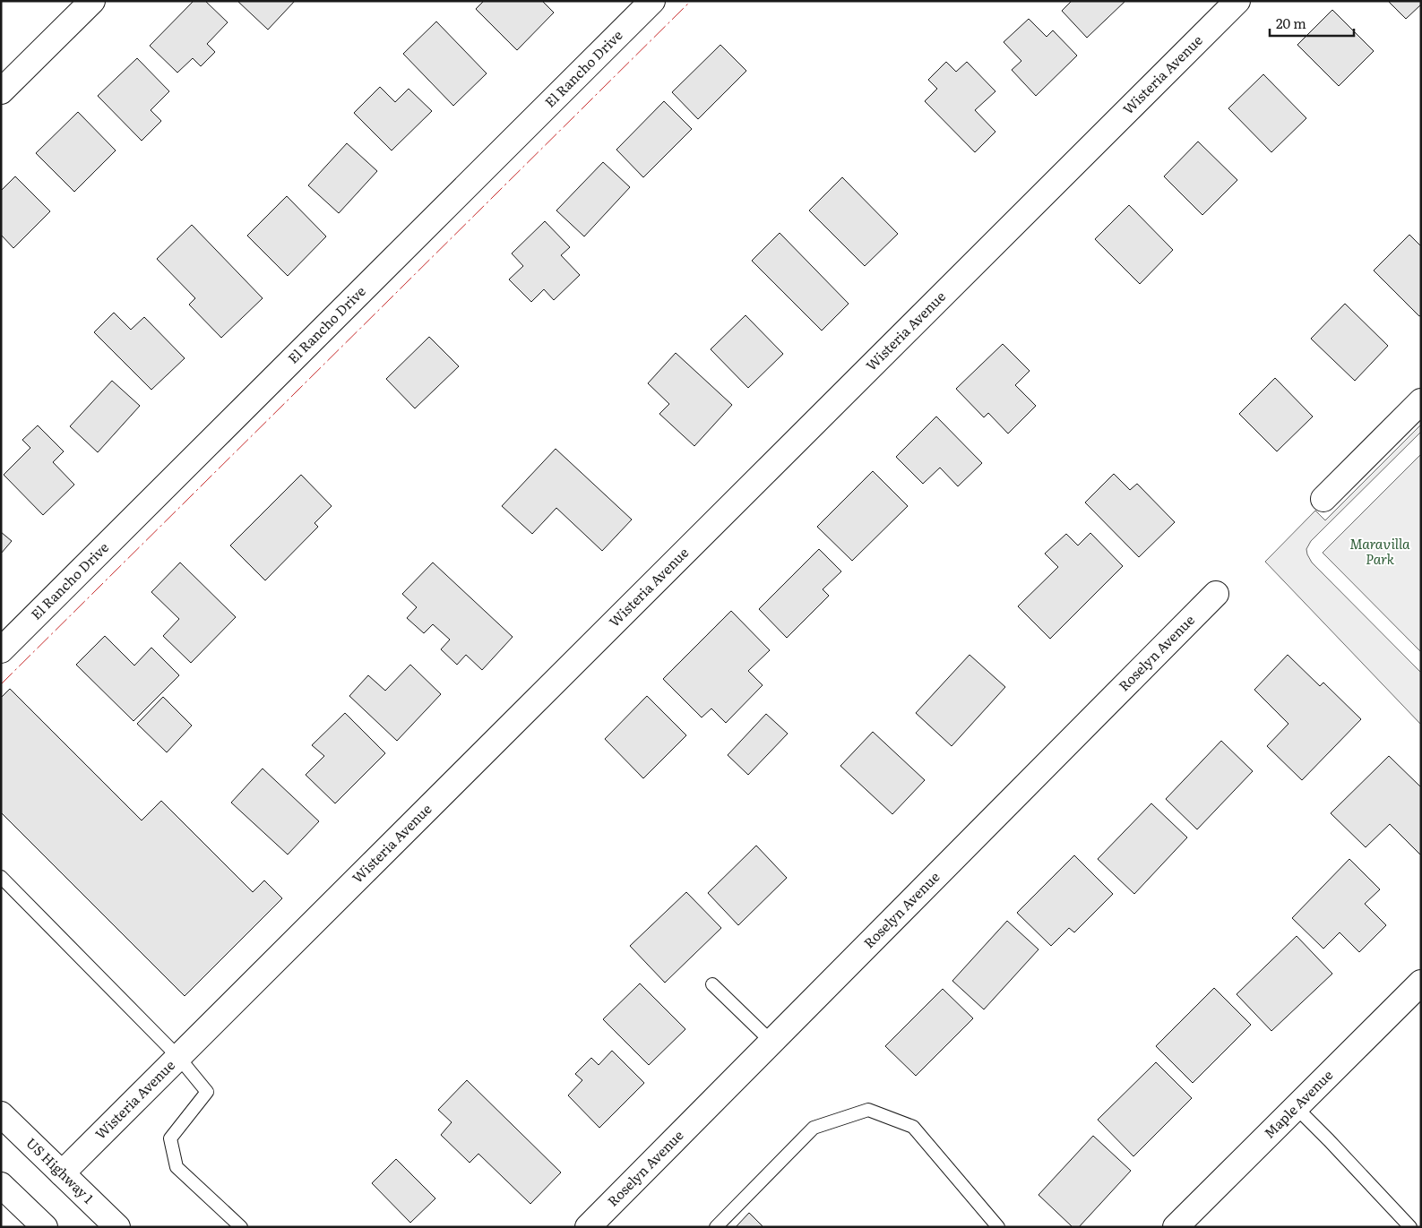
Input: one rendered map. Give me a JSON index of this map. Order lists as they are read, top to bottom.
{
  "streets": {
    "street": [
      "El Rancho Drive",
      "Wisteria Avenue",
      "Roselyn Avenue",
      "Maple Avenue",
      "US Highway 1"
    ]
  },
  "crossings": [
    ["Wisteria Avenue", "US Highway 1"]
  ],
  "parks": ["Maravilla Park"],
  "scale_bar": "20 m"
}
